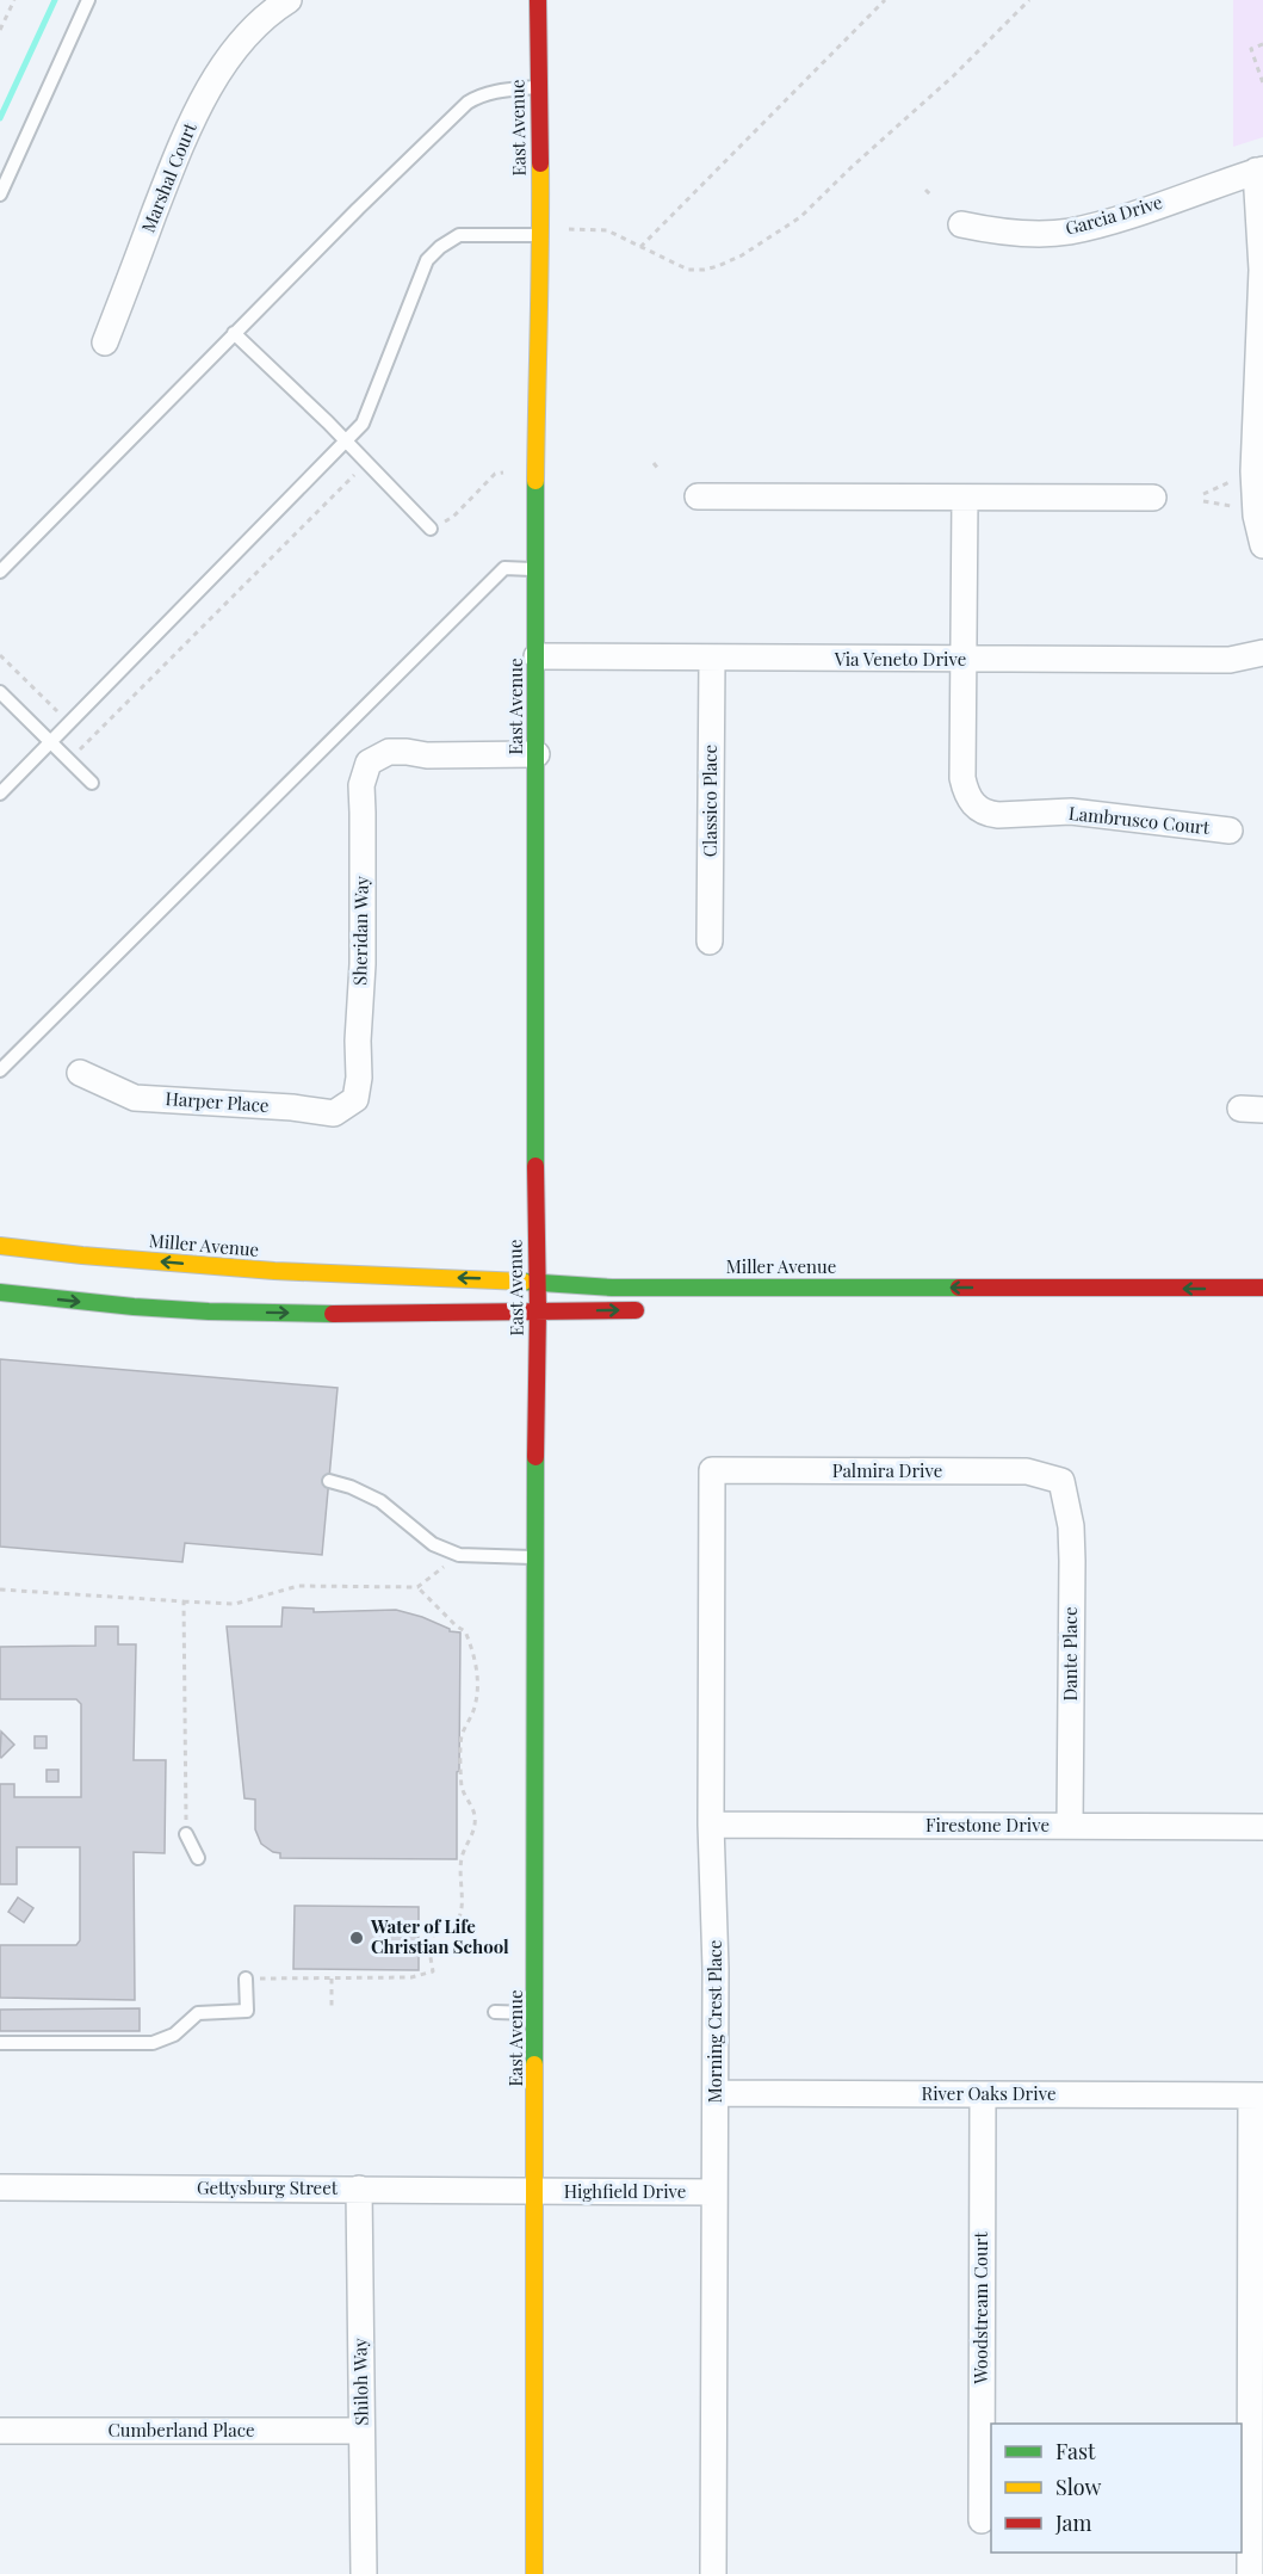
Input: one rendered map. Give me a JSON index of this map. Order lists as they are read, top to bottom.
{
  "streets": {
    "main road": ["East Avenue", "Miller Avenue"],
    "street": [
      "Marshal Court",
      "Garcia Drive",
      "Via Veneto Drive",
      "Classico Place",
      "Lambrusco Court",
      "Sheridan Way",
      "Harper Place",
      "Palmira Drive",
      "Dante Place",
      "Firestone Drive",
      "Morning Crest Place",
      "River Oaks Drive",
      "Gettysburg Street",
      "Highfield Drive",
      "Woodstream Court",
      "Shiloh Way",
      "Cumberland Place"
    ]
  },
  "crossings": [
    ["East Avenue", "Via Veneto Drive"],
    ["East Avenue", "Sheridan Way"],
    ["East Avenue", "Miller Avenue"],
    ["East Avenue", "Gettysburg Street"],
    ["East Avenue", "Highfield Drive"],
    ["Via Veneto Drive", "Classico Place"],
    ["Via Veneto Drive", "Lambrusco Court"],
    ["Sheridan Way", "Harper Place"],
    ["Palmira Drive", "Dante Place"],
    ["Palmira Drive", "Morning Crest Place"],
    ["Dante Place", "Firestone Drive"],
    ["Firestone Drive", "Morning Crest Place"],
    ["Morning Crest Place", "River Oaks Drive"],
    ["Morning Crest Place", "Highfield Drive"],
    ["River Oaks Drive", "Woodstream Court"],
    ["Gettysburg Street", "Highfield Drive"],
    ["Gettysburg Street", "Shiloh Way"],
    ["Shiloh Way", "Cumberland Place"]
  ],
  "places": ["Water of Life Christian School"],
  "legend": ["Fast", "Slow", "Jam"]
}
